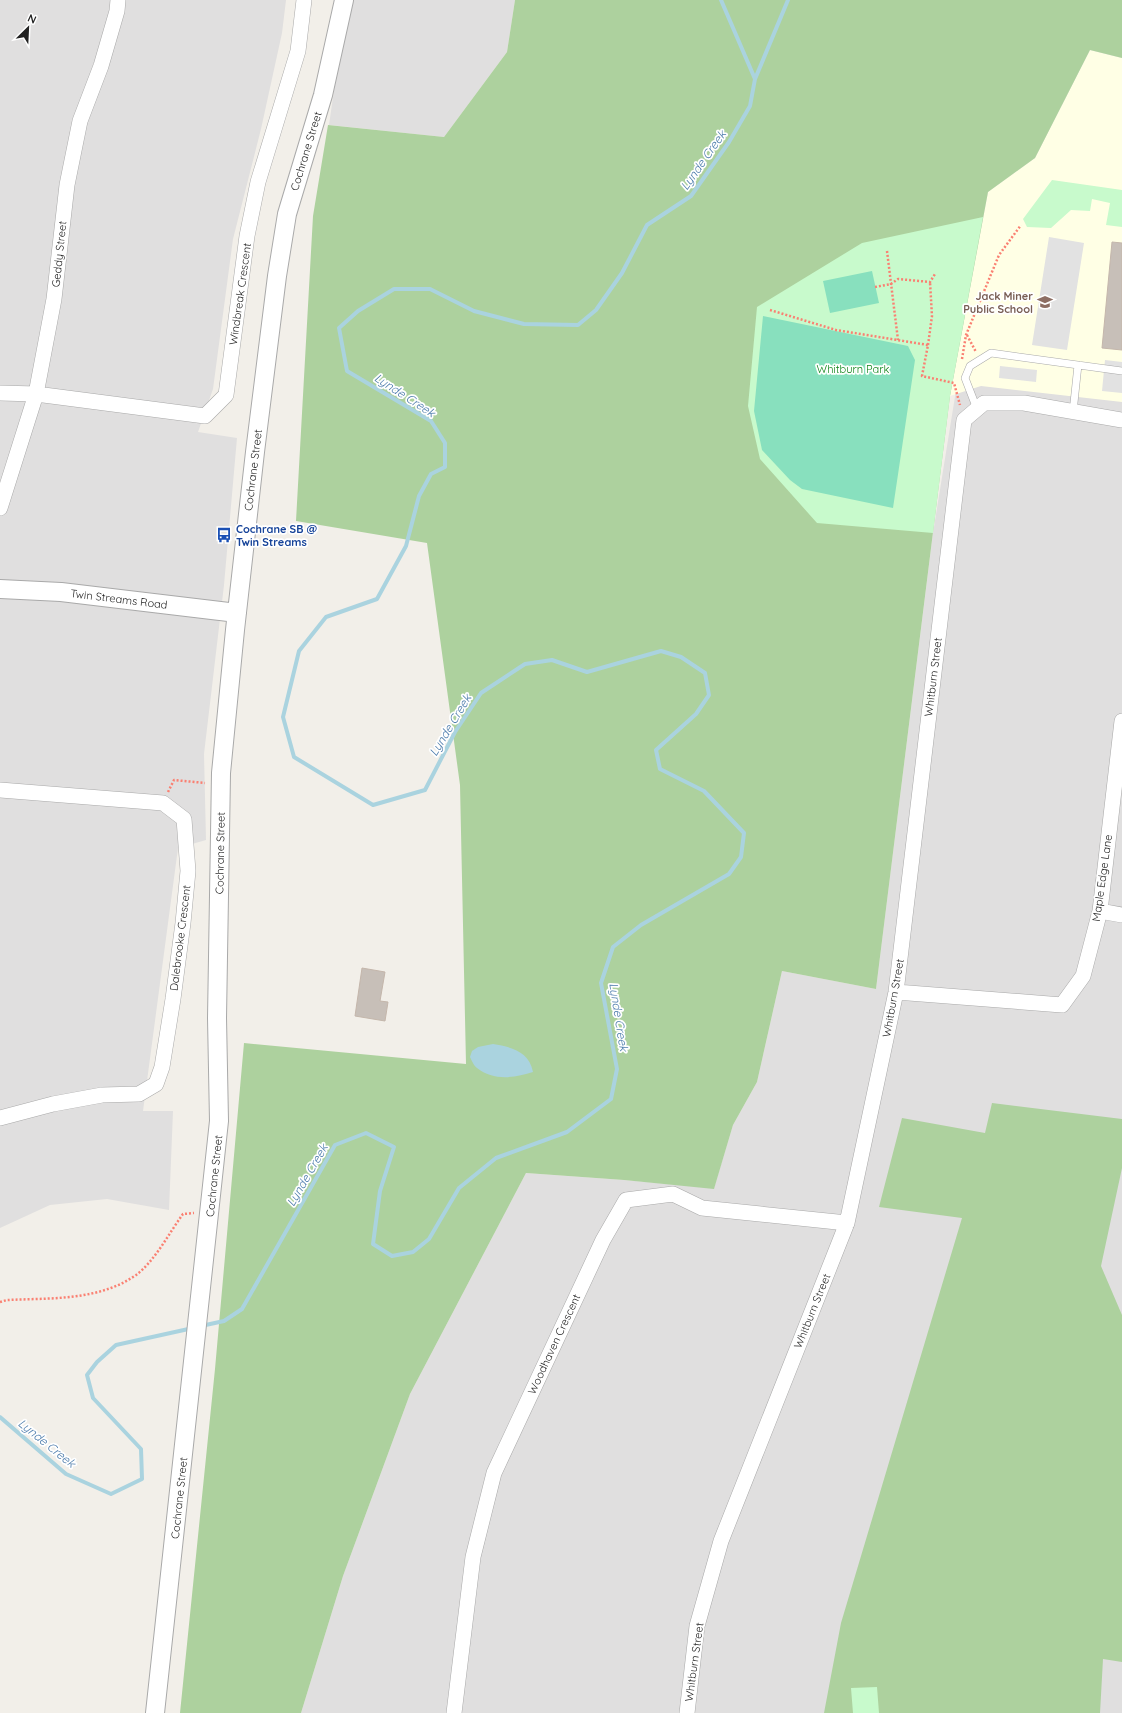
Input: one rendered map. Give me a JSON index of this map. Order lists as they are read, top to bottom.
{
  "streets": {
    "street": [
      "Cochrane Street",
      "Geddy Street",
      "Windbreak Crescent",
      "Twin Streams Road",
      "Whitburn Street",
      "Maple Edge Lane",
      "Dalebrooke Crescent",
      "Woodhaven Crescent"
    ]
  },
  "crossings": [
    ["Cochrane Street", "Twin Streams Road"],
    ["Geddy Street", "Windbreak Crescent"],
    ["Whitburn Street", "Maple Edge Lane"],
    ["Whitburn Street", "Woodhaven Crescent"]
  ],
  "water": ["Lynde Creek"],
  "parks": ["Whitburn Park"],
  "places": {
    "school or university": ["Jack Miner Public School"],
    "bus stop": ["Cochrane SB @ Twin Streams"]
  },
  "north": "top right"
}
